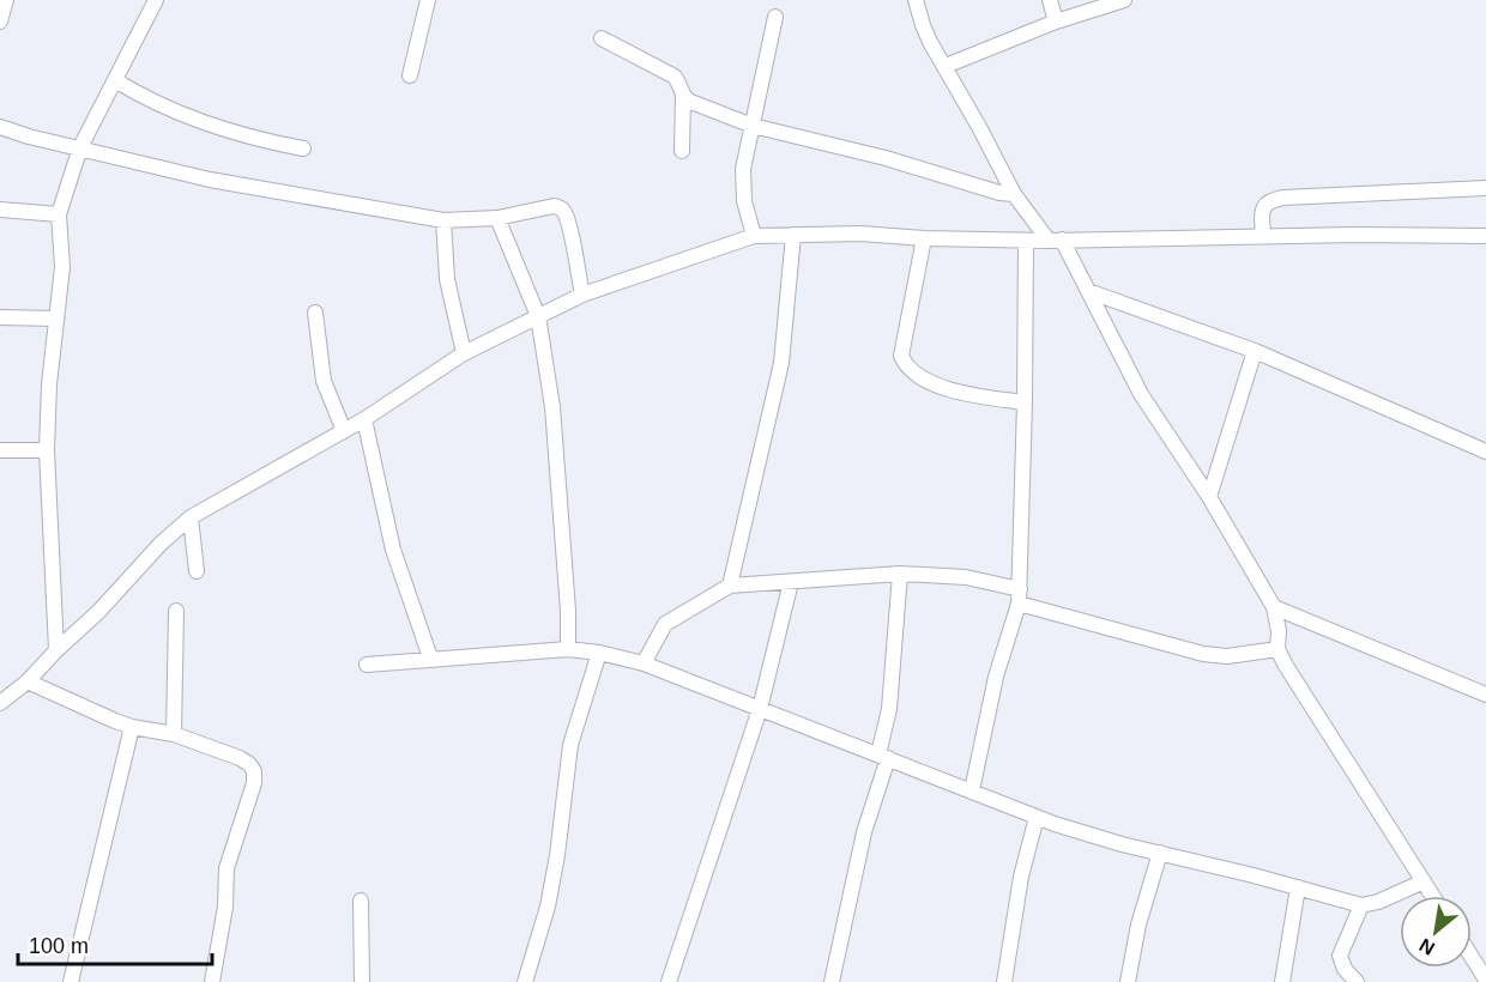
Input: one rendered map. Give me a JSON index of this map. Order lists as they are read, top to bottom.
{
  "scale_bar": "100 m",
  "north": "bottom left"
}
